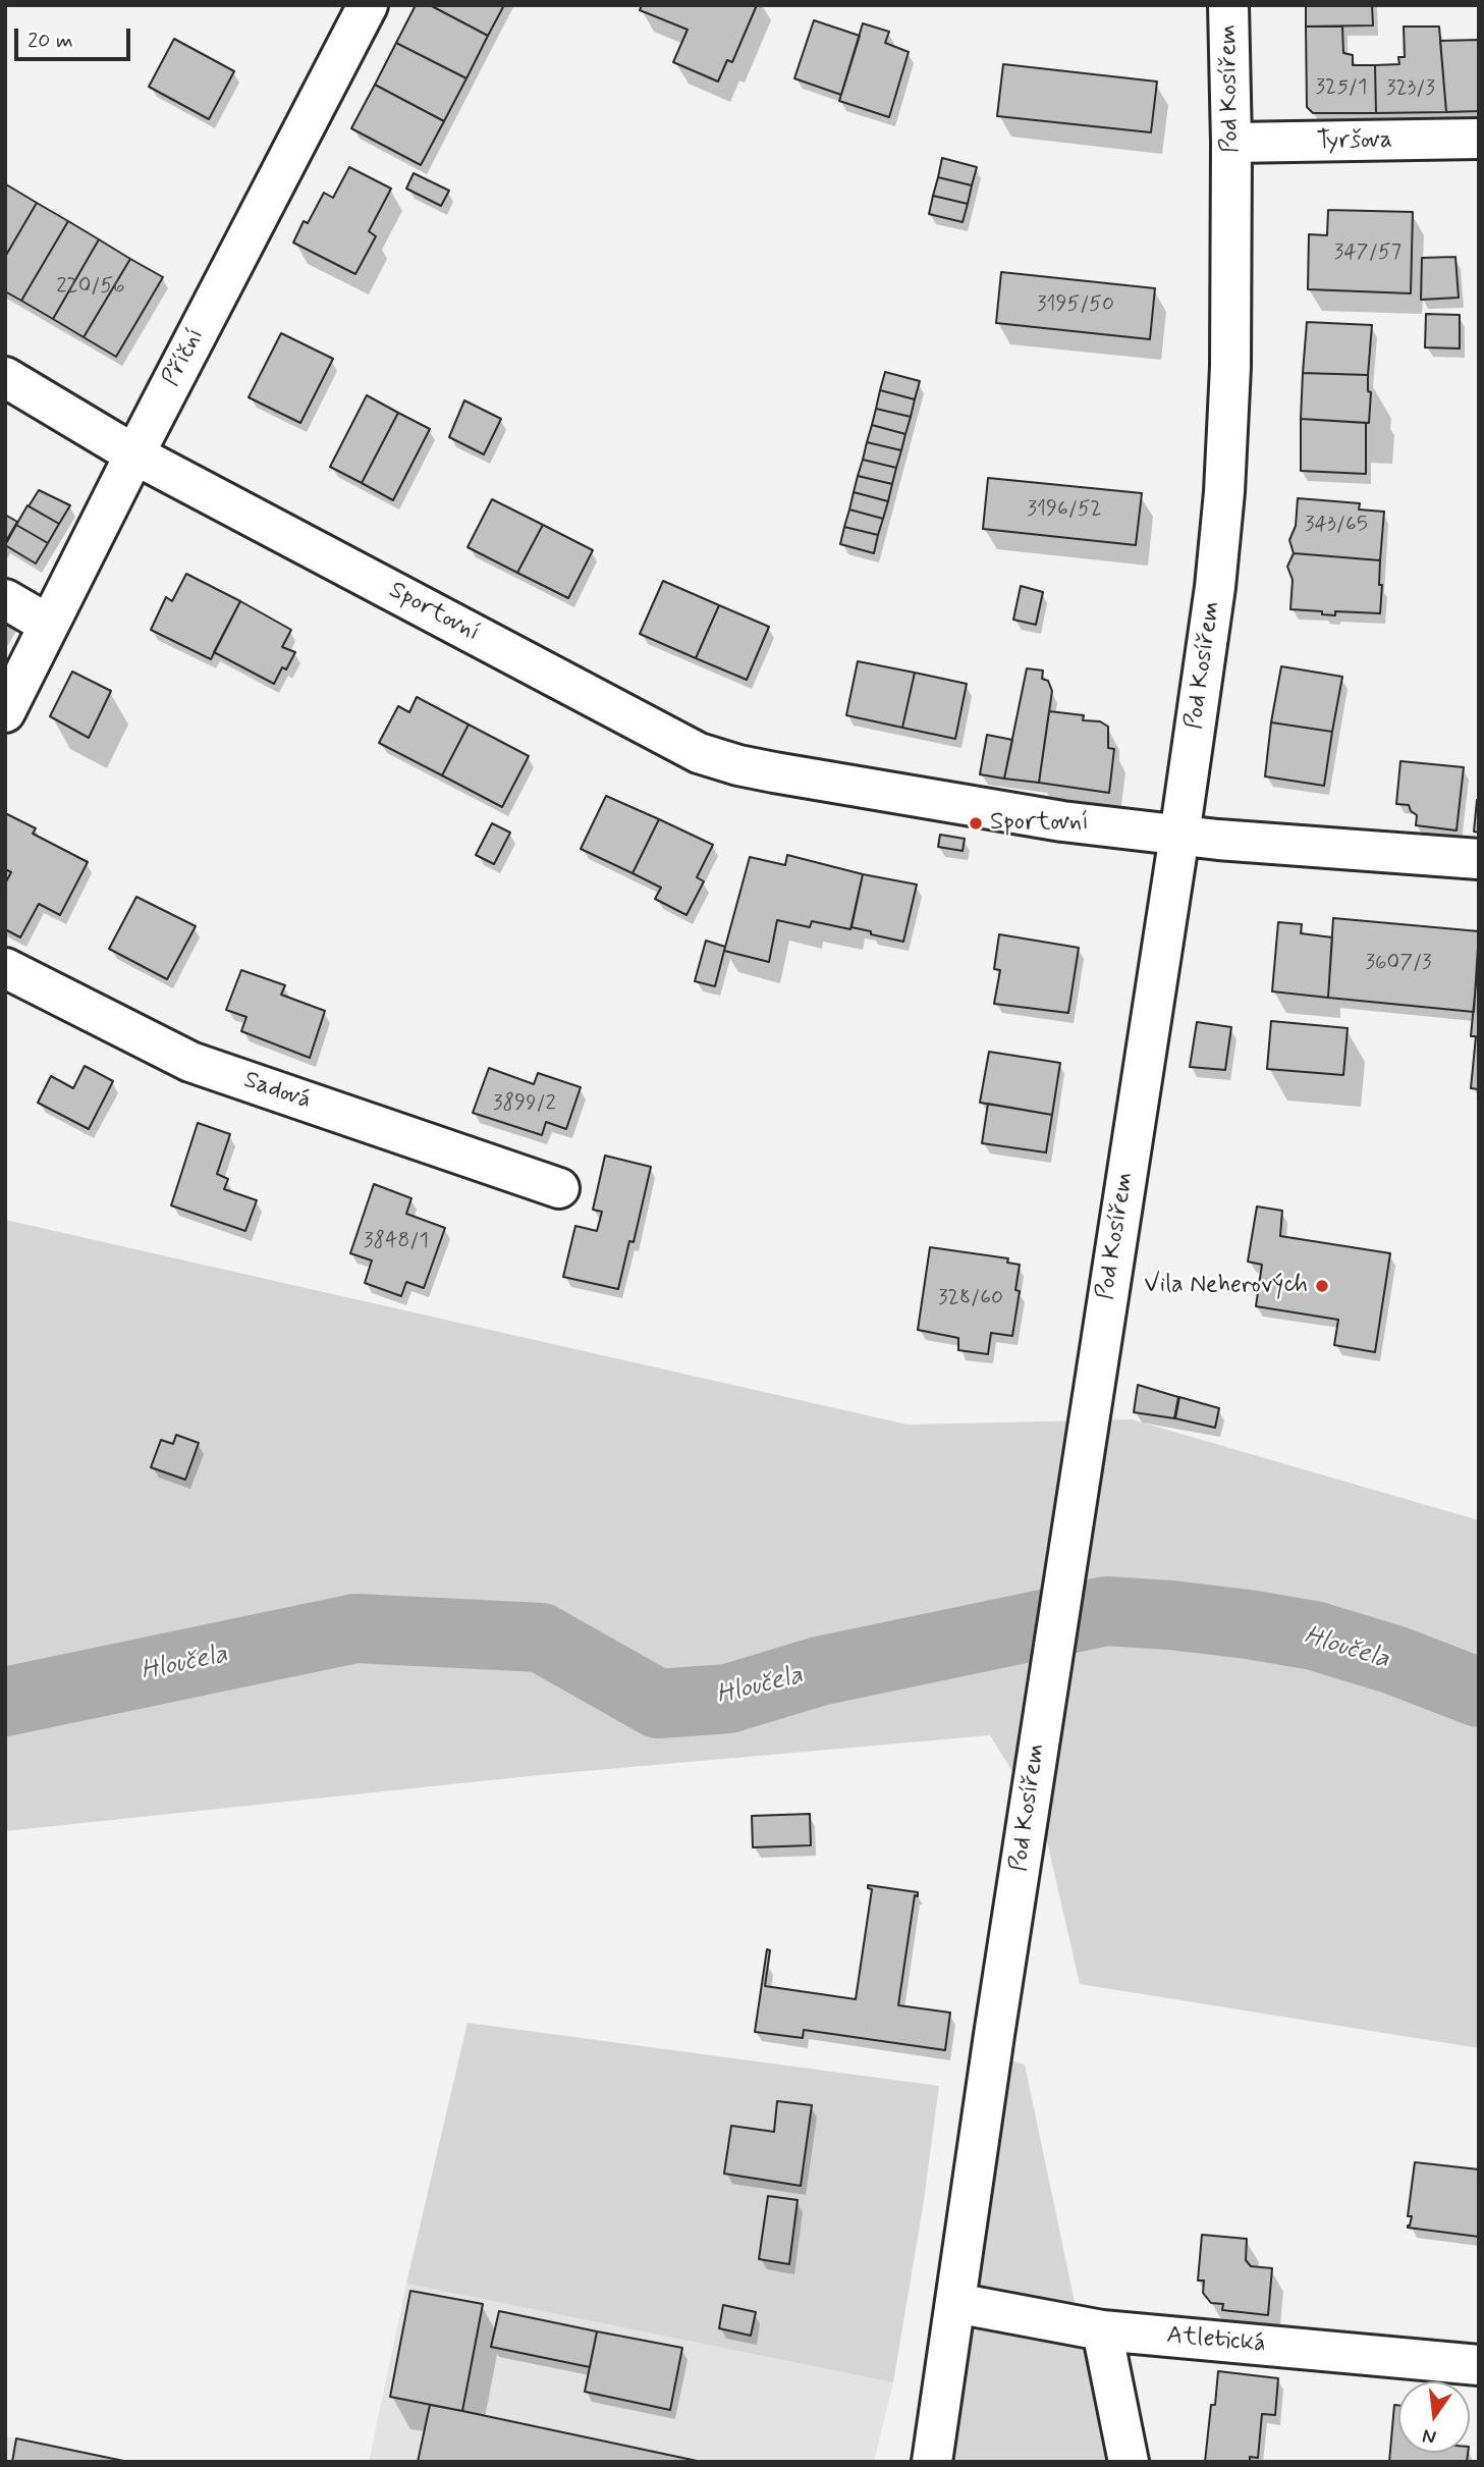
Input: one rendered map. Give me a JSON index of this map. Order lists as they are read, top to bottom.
{
  "streets": {
    "street": [
      "Pod Kosířem",
      "Tyršova",
      "Příční",
      "Sportovní",
      "Sadová",
      "Atletická"
    ]
  },
  "crossings": [
    ["Pod Kosířem", "Tyršova"],
    ["Pod Kosířem", "Sportovní"],
    ["Pod Kosířem", "Atletická"],
    ["Příční", "Sportovní"]
  ],
  "water": ["Hloučela"],
  "places": ["Sportovní", "Vila Neherových"],
  "house_numbers": [
    "325/1",
    "323/3",
    "347/57",
    "220/56",
    "3195/50",
    "3196/52",
    "343/65",
    "3607/3",
    "3899/2",
    "3848/1",
    "328/60"
  ],
  "scale_bar": "20 m",
  "north": "bottom"
}
